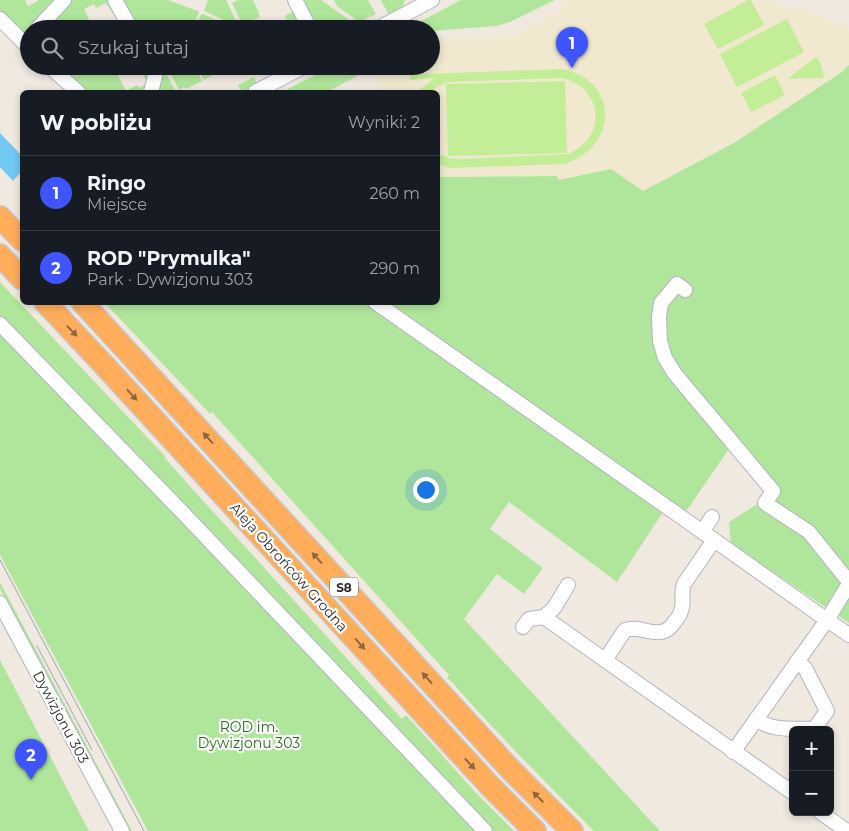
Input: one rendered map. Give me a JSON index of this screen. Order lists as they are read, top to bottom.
{
  "streets": {
    "highway": ["Aleja Obrońców Grodna", "S8"],
    "street": ["Dywizjonu 303"]
  },
  "parks": ["ROD im. Dywizjonu 303"],
  "page": {
    "search": "Szukaj tutaj",
    "pins": ["1", "2"],
    "heading": ["W pobliżu", "Wyniki: 2"],
    "list": [
      {
        "mark": "1",
        "name": "Ringo",
        "note": "Miejsce",
        "value": "260 m"
      },
      {
        "mark": "2",
        "name": "ROD \"Prymulka\"",
        "note": "Park · Dywizjonu 303",
        "value": "290 m"
      }
    ],
    "map_buttons": ["+", "−"]
  }
}
